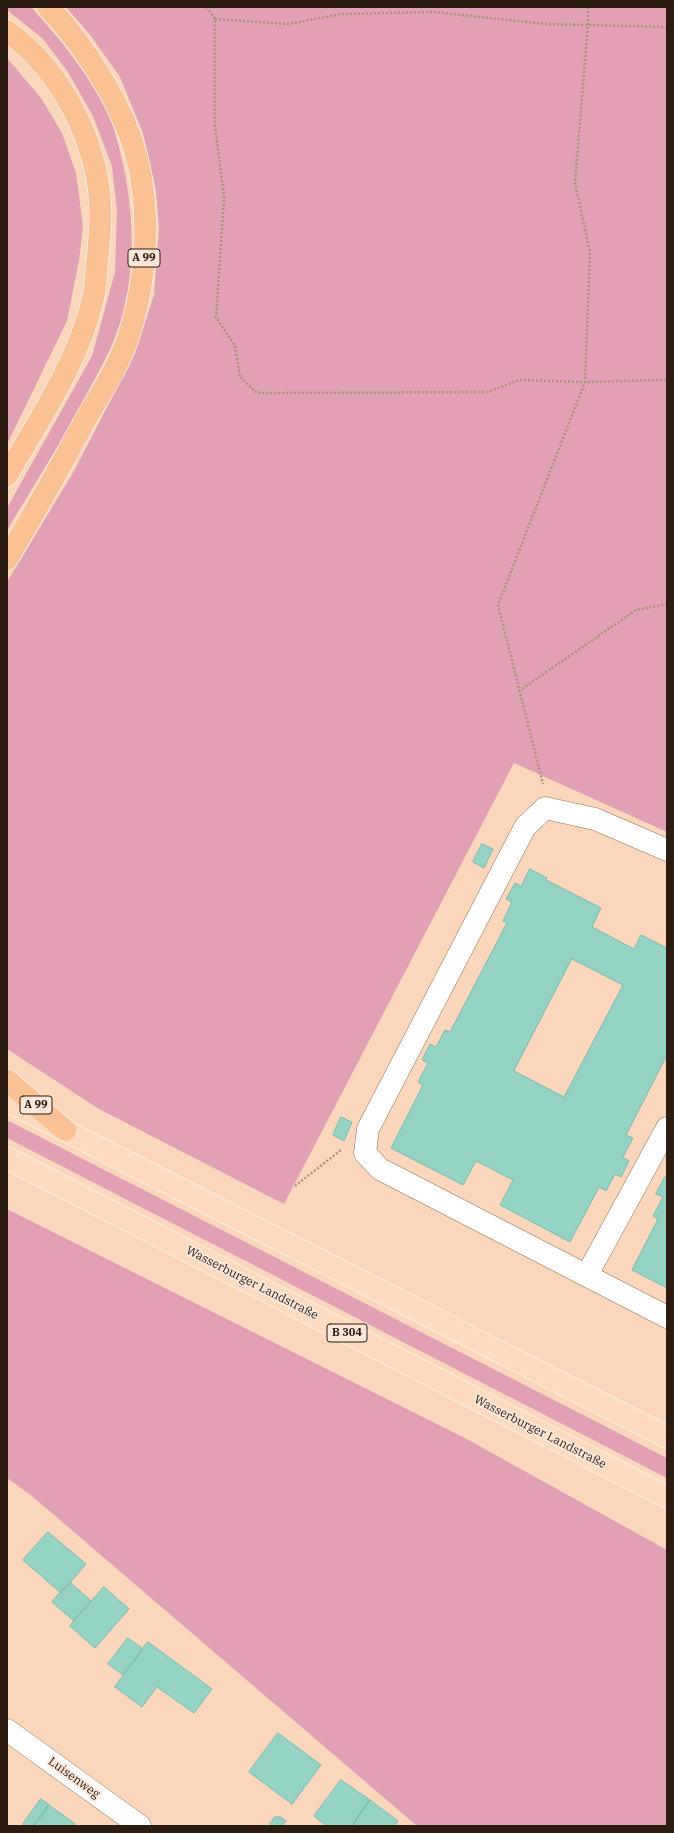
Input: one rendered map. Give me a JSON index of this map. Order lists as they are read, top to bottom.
{
  "streets": {
    "highway": ["A 99"],
    "main road": ["Wasserburger Landstraße", "B 304"],
    "street": ["Luisenweg"]
  }
}
